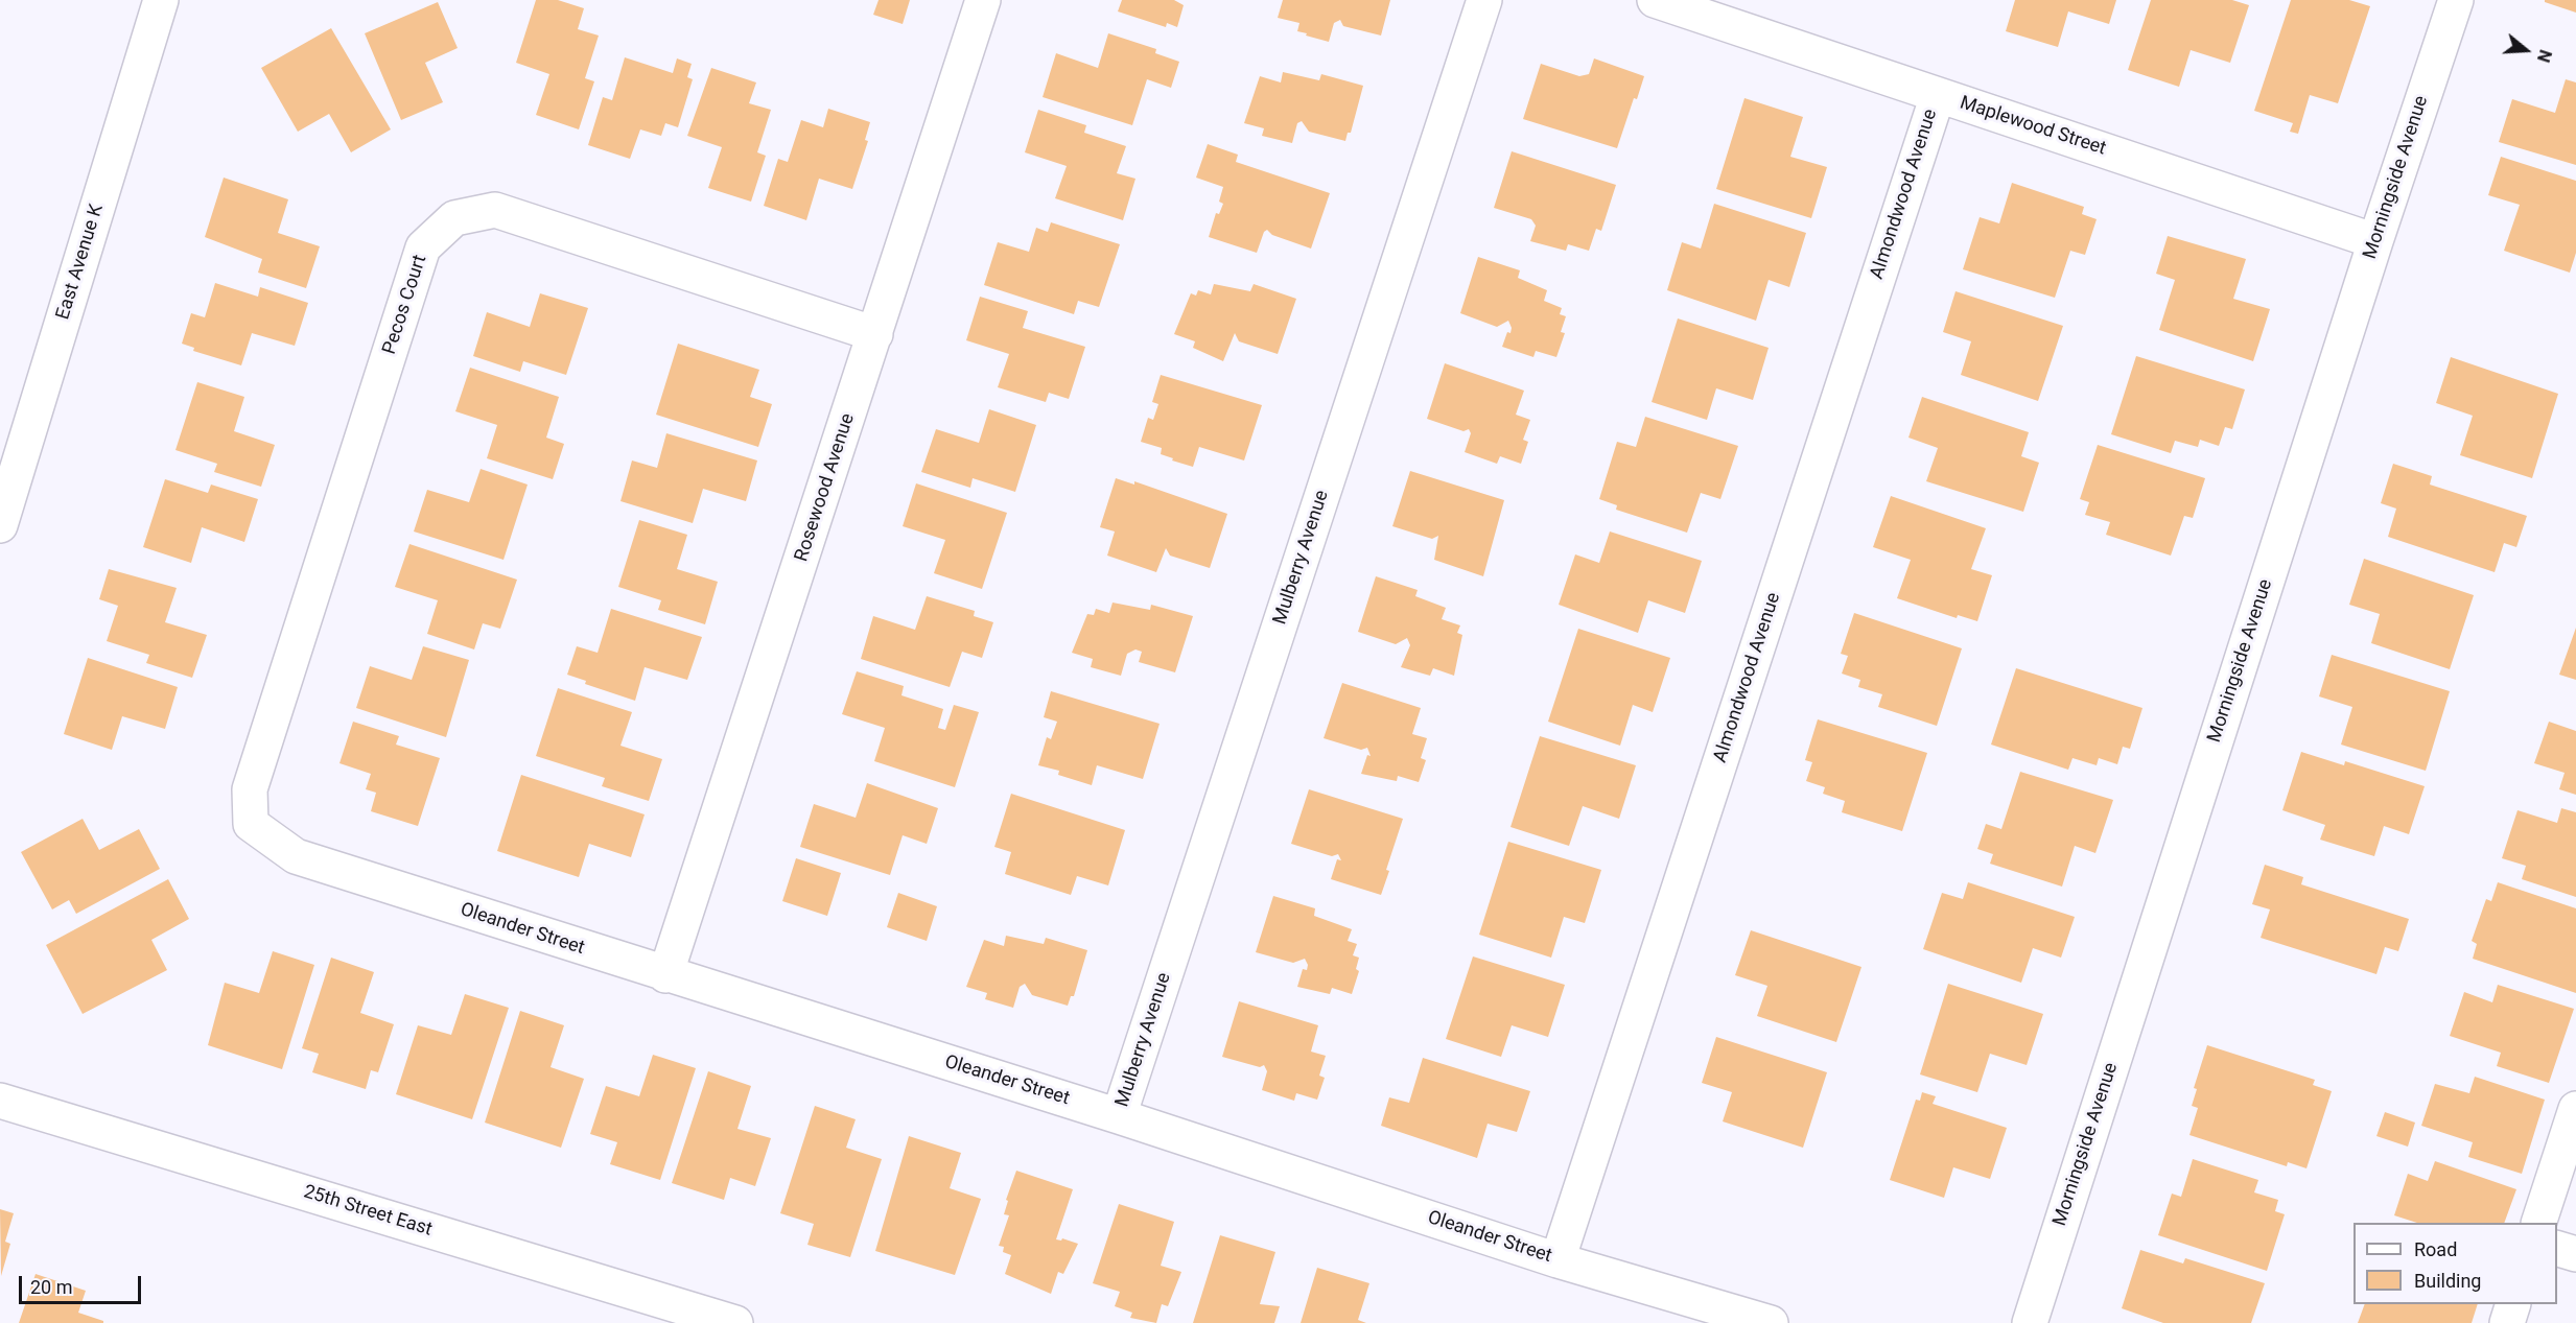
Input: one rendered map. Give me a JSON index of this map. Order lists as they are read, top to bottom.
{
  "streets": {
    "street": [
      "Maplewood Street",
      "Morningside Avenue",
      "Almondwood Avenue",
      "East Avenue K",
      "Pecos Court",
      "Rosewood Avenue",
      "Mulberry Avenue",
      "Oleander Street",
      "25th Street East"
    ]
  },
  "crossings": [
    ["Maplewood Street", "Morningside Avenue"],
    ["Maplewood Street", "Almondwood Avenue"],
    ["Almondwood Avenue", "Oleander Street"],
    ["Pecos Court", "Rosewood Avenue"],
    ["Pecos Court", "Oleander Street"],
    ["Rosewood Avenue", "Oleander Street"],
    ["Mulberry Avenue", "Oleander Street"]
  ],
  "legend": ["Road", "Building"],
  "scale_bar": "20 m",
  "north": "right"
}
